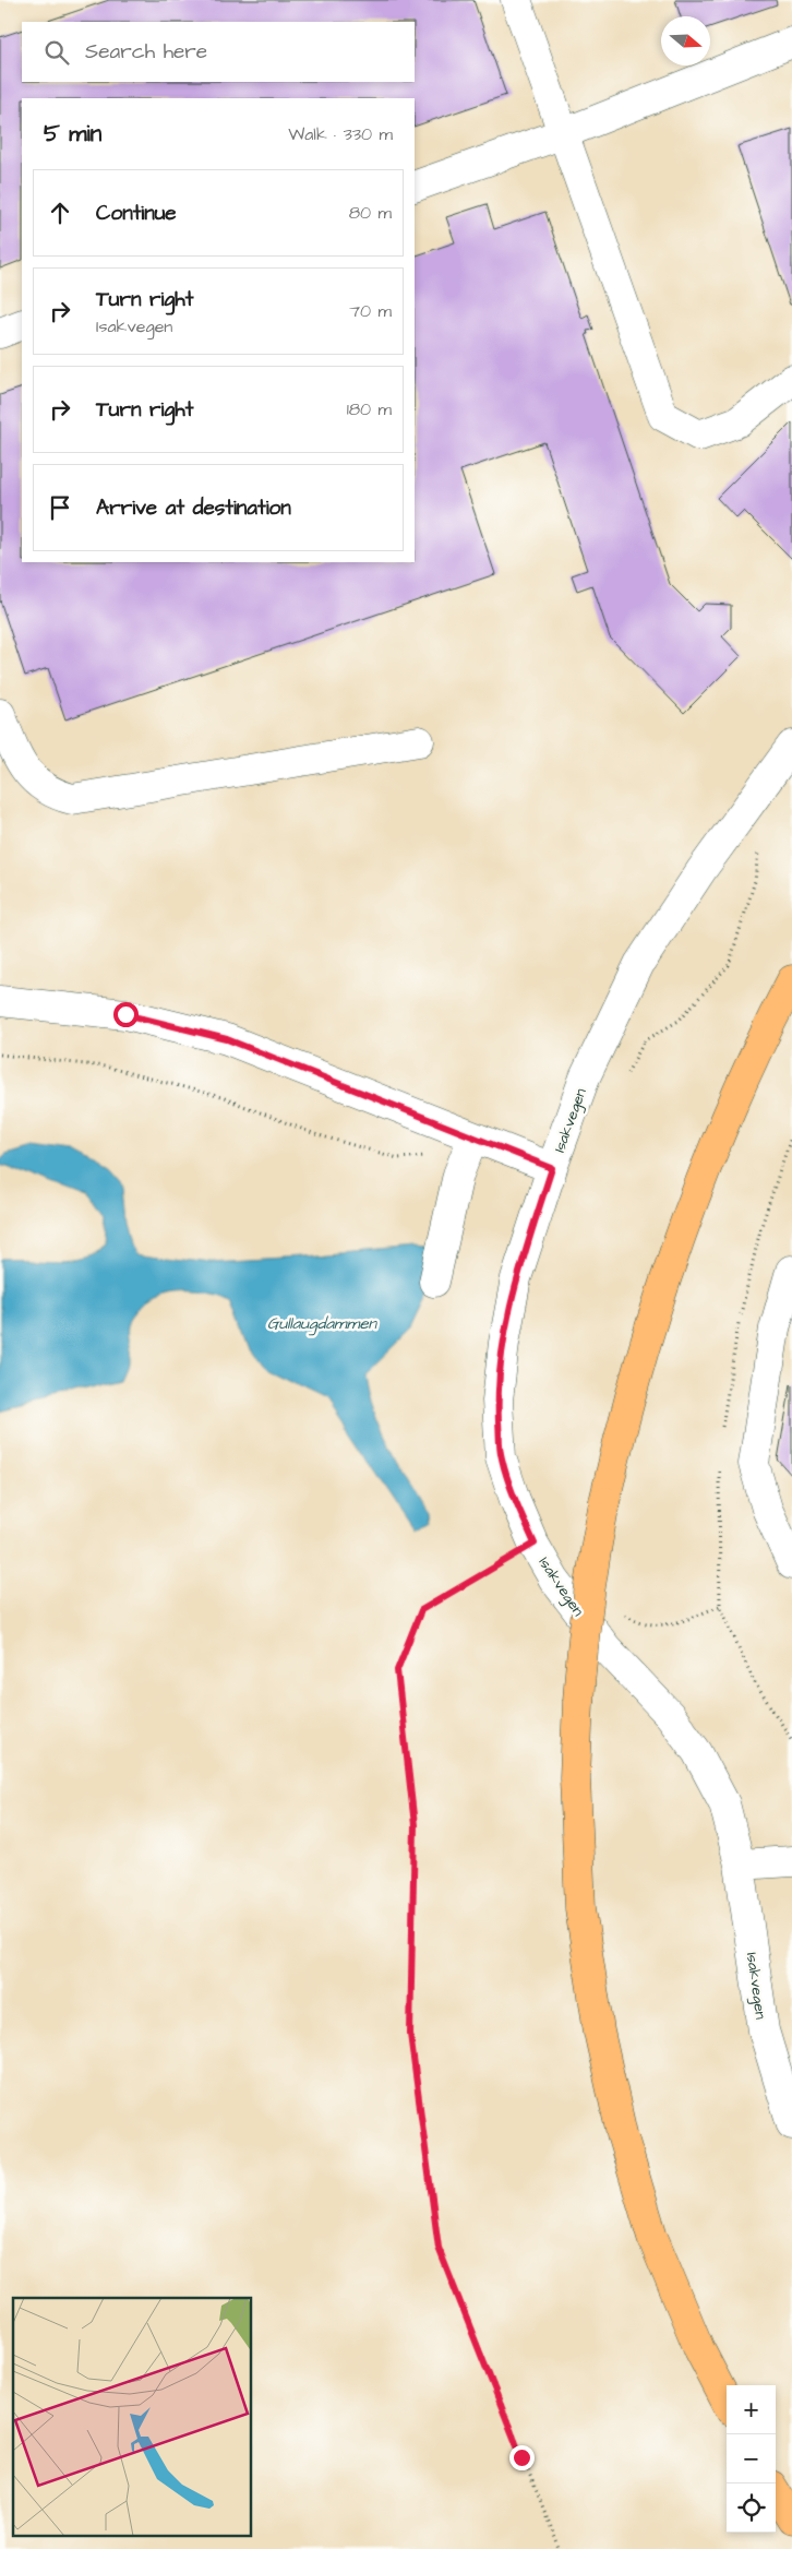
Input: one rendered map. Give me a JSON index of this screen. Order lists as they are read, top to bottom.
{
  "streets": {
    "street": ["Isakvegen"]
  },
  "water": ["Gullaugdammen"],
  "north": "right",
  "page": {
    "search": "Search here",
    "heading": ["5 min", "Walk · 330 m"],
    "list": [
      ["Continue", "80 m"],
      ["Turn right", "Isakvegen", "70 m"],
      ["Turn right", "180 m"],
      "Arrive at destination"
    ],
    "map_buttons": ["+", "−"]
  }
}
